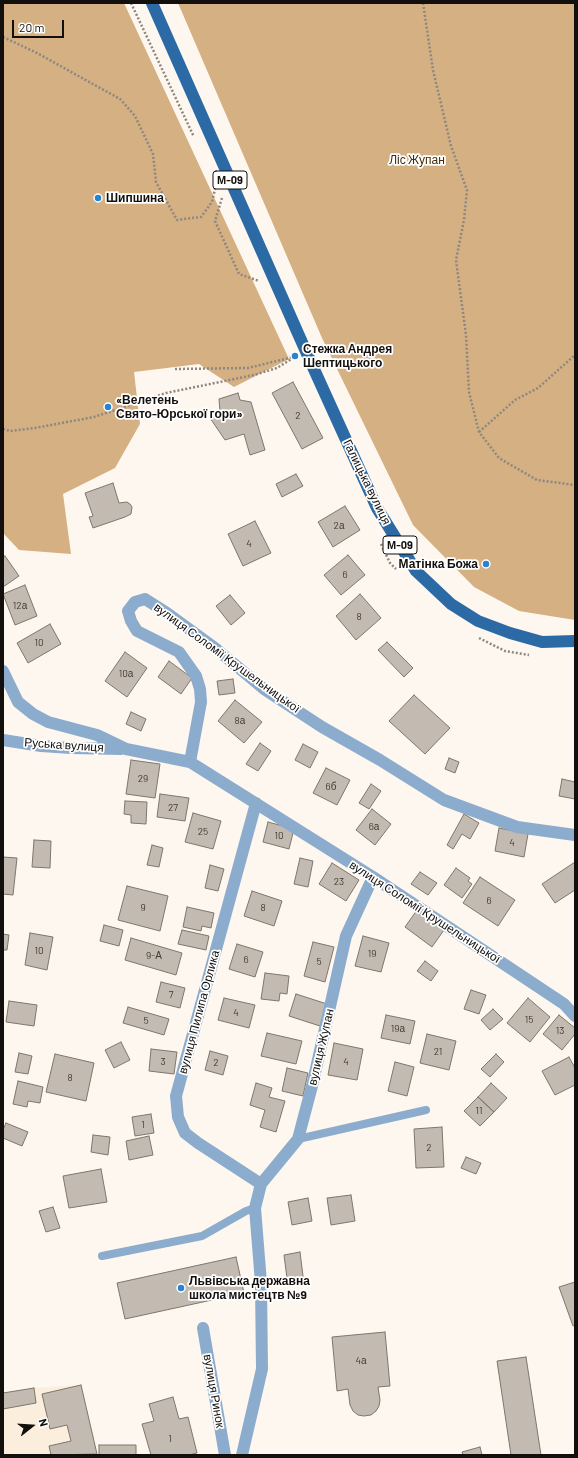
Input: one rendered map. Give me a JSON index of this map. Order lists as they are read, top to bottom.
{
  "streets": {
    "main road": ["М-09", "Галицька вулиця"],
    "street": [
      "вулиця Соломії Крушельницької",
      "Руська вулиця",
      "вулиця Пилипа Орлика",
      "вулиця Жупан",
      "вулиця Ринок"
    ]
  },
  "crossings": [
    ["вулиця Соломії Крушельницької", "Руська вулиця"],
    ["вулиця Соломії Крушельницької", "вулиця Пилипа Орлика"],
    ["вулиця Соломії Крушельницької", "вулиця Жупан"],
    ["вулиця Пилипа Орлика", "вулиця Жупан"]
  ],
  "parks": ["Ліс Жупан"],
  "places": [
    "Шипшина",
    "Стежка Андрея Шептицького",
    "«Велетень Свято-Юрської гори»",
    "Матінка Божа",
    "Львівська державна школа мистецтв №9"
  ],
  "house_numbers": [
    "2",
    "2а",
    "4",
    "6",
    "12а",
    "8",
    "10",
    "10а",
    "8а",
    "29",
    "6б",
    "27",
    "6а",
    "25",
    "10",
    "4",
    "23",
    "6",
    "9",
    "8",
    "10",
    "19",
    "9-А",
    "6",
    "5",
    "7",
    "4",
    "15",
    "5",
    "19а",
    "13",
    "21",
    "3",
    "4",
    "2",
    "8",
    "11",
    "1",
    "2",
    "4а",
    "1"
  ],
  "scale_bar": "20 m",
  "north": "right"
}
